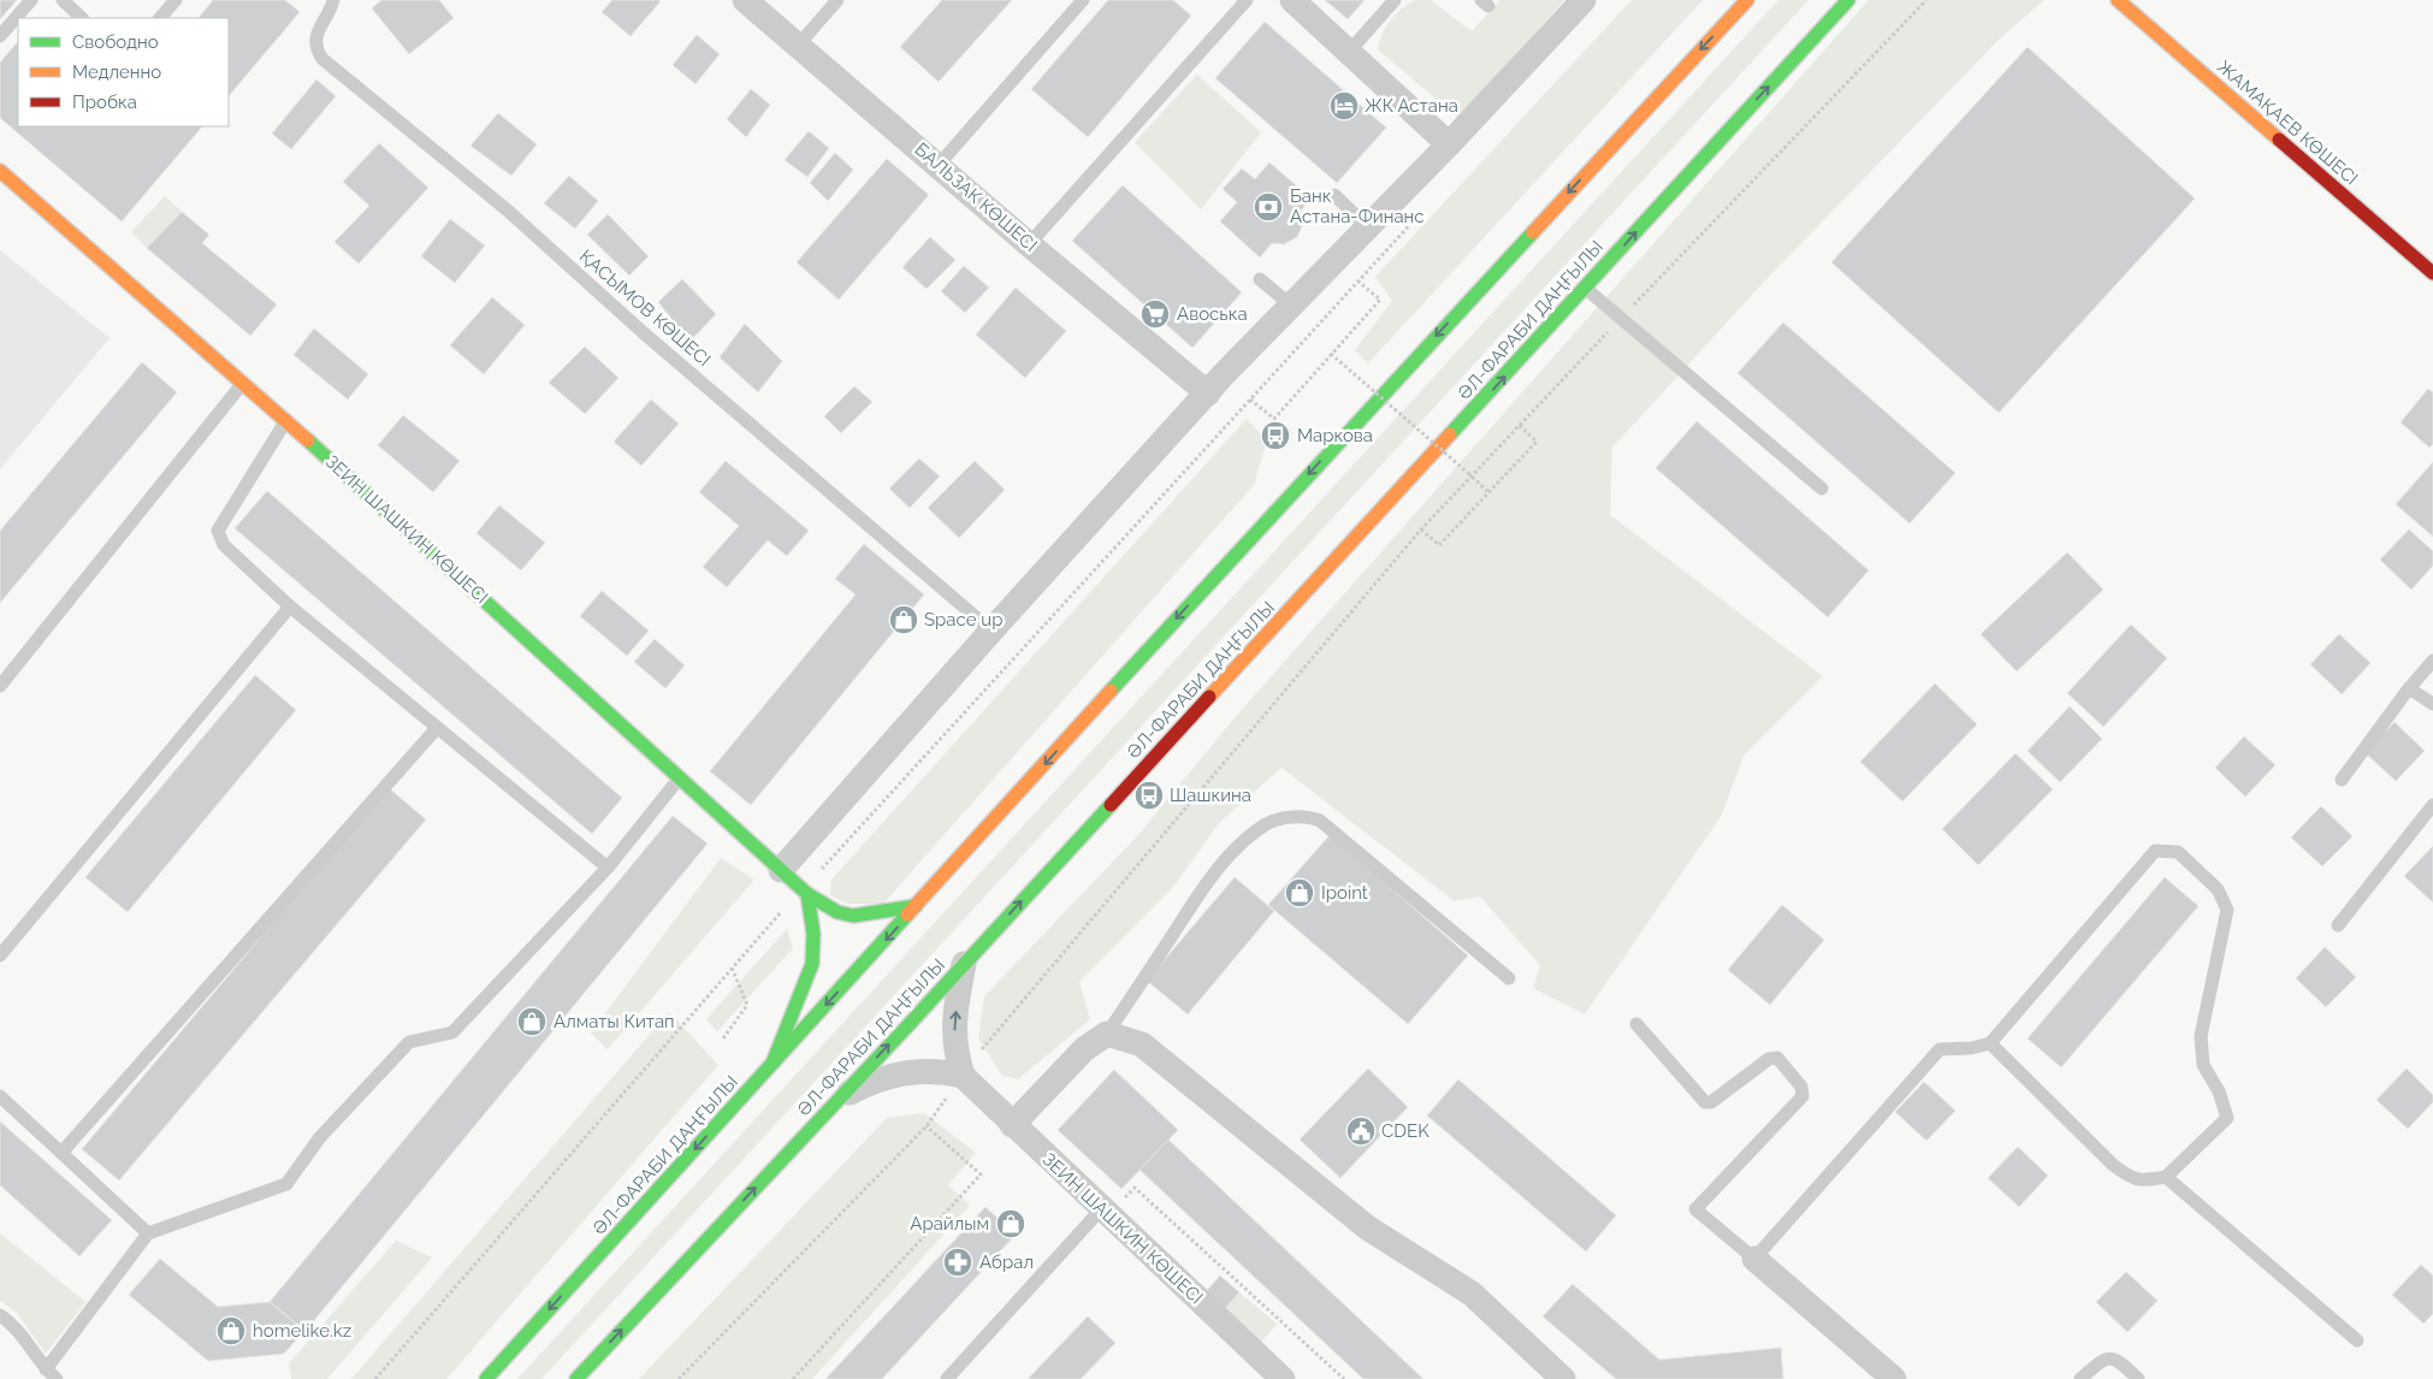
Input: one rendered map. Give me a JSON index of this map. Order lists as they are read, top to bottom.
{
  "streets": {
    "main road": ["ЖАМАҚАЕВ КӨШЕСІ", "ӘЛ-ФАРАБИ ДАҢҒЫЛЫ", "ЗЕИН ШАШКИН КӨШЕСІ"],
    "street": ["БАЛЬЗАК КӨШЕСІ"],
    "lane": ["ҚАСЫМОВ КӨШЕСІ"]
  },
  "crossings": [
    ["ӘЛ-ФАРАБИ ДАҢҒЫЛЫ", "ЗЕИН ШАШКИН КӨШЕСІ"]
  ],
  "places": {
    "hotel": ["ЖК Астана"],
    "bank": ["Банк Астана-Финанс"],
    "supermarket": ["Авоська"],
    "bus stop": ["Маркова", "Шашкина"],
    "shop": [
      "Space up",
      "Ipoint",
      "Алматы Китап",
      "Арайлым",
      "homelike.kz"
    ],
    "public building": ["CDEK"],
    "pharmacy": ["Абрал"]
  },
  "legend": ["Свободно", "Медленно", "Пробка"]
}
